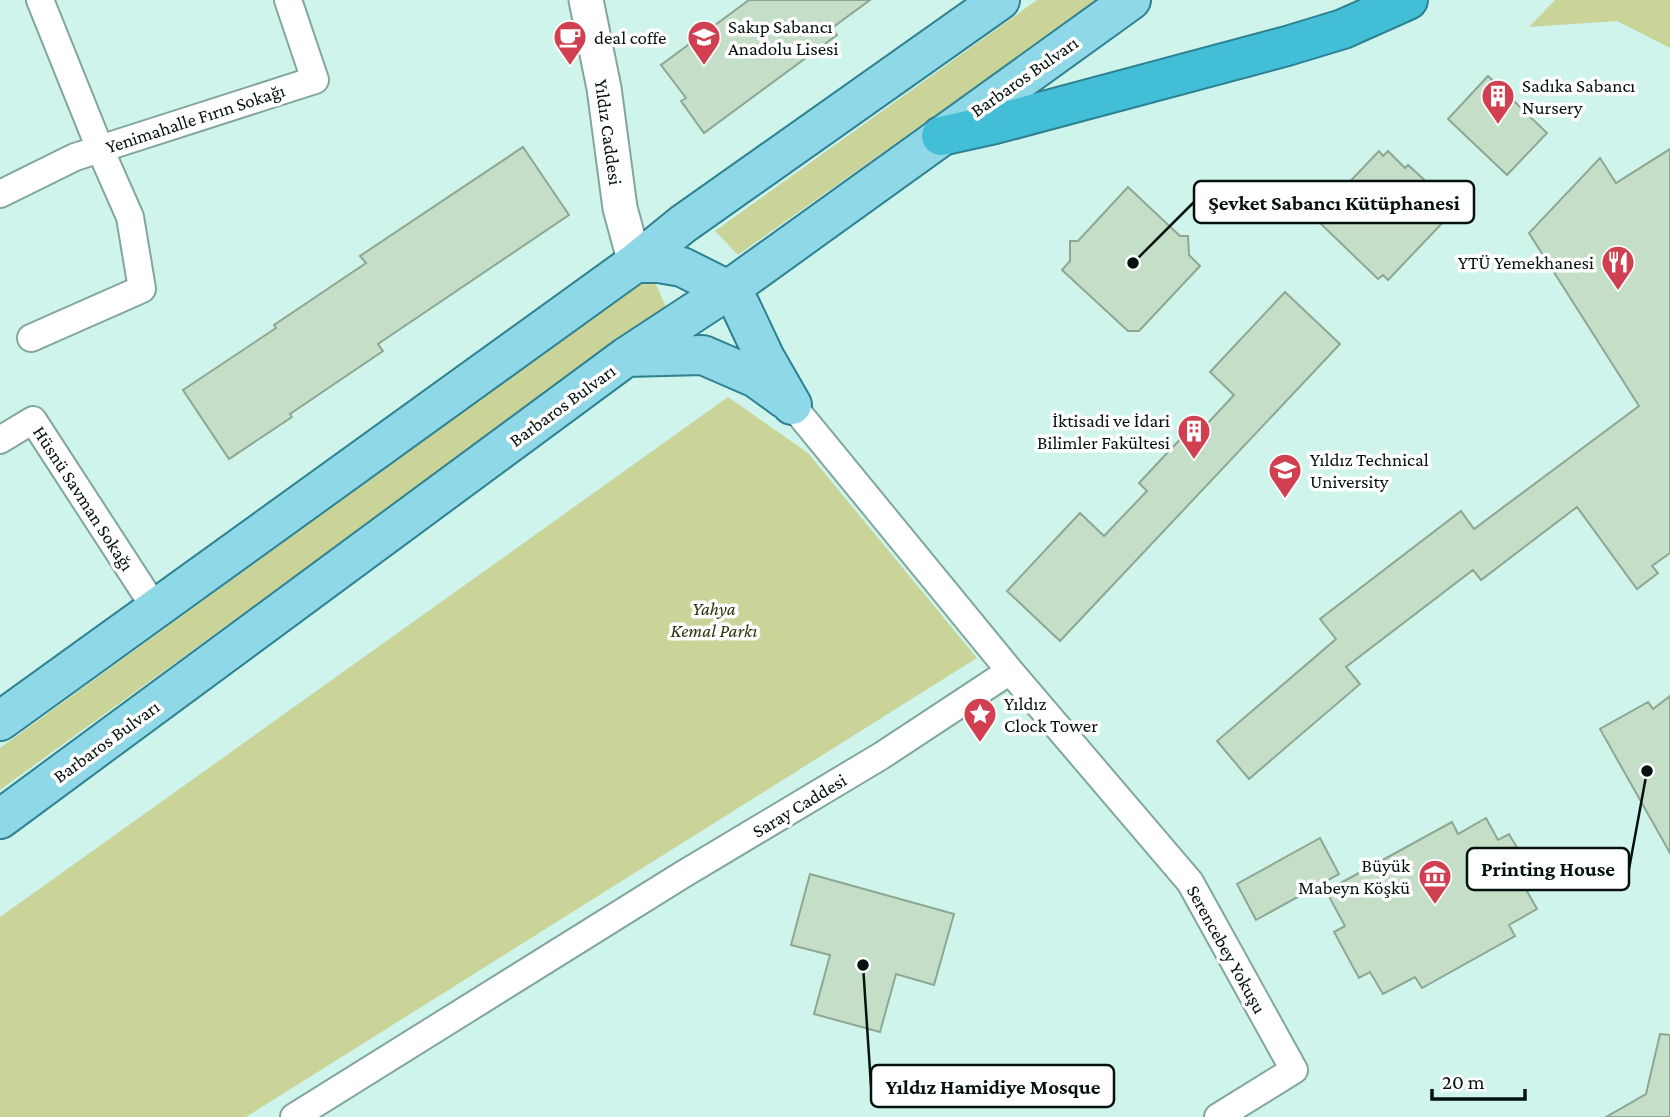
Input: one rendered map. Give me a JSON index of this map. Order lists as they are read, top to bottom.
{
  "streets": {
    "main road": ["Barbaros Bulvarı"],
    "street": [
      "Yenimahalle Fırın Sokağı",
      "Yıldız Caddesi",
      "Hüsnü Savman Sokağı",
      "Saray Caddesi",
      "Serencebey Yokuşu"
    ]
  },
  "crossings": [
    ["Saray Caddesi", "Serencebey Yokuşu"]
  ],
  "parks": ["Yahya Kemal Parkı"],
  "places": {
    "cafe": ["deal coffe"],
    "school or university": ["Sakıp Sabancı Anadolu Lisesi", "Yıldız Technical University"],
    "building": ["Sadıka Sabancı Nursery", "İktisadi ve İdari Bilimler Fakültesi"],
    "other": ["Şevket Sabancı Kütüphanesi", "Printing House", "Yıldız Hamidiye Mosque"],
    "restaurant": ["YTÜ Yemekhanesi"],
    "place": ["Yıldız Clock Tower"],
    "museum": ["Büyük Mabeyn Köşkü"]
  },
  "scale_bar": "20 m"
}
